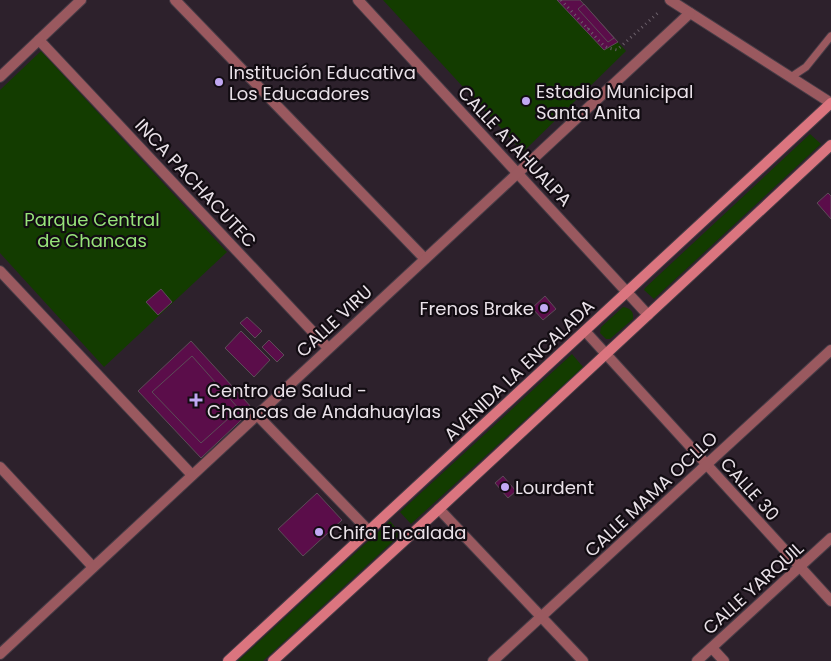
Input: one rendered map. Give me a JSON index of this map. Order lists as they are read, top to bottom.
{
  "streets": {
    "street": [
      "CALLE ATAHUALPA",
      "INCA PACHACUTEC",
      "CALLE VIRU",
      "AVENIDA LA ENCALADA",
      "CALLE 30",
      "CALLE MAMA OCLLO",
      "CALLE YARQUIL"
    ]
  },
  "crossings": [
    ["CALLE ATAHUALPA", "CALLE VIRU"],
    ["CALLE ATAHUALPA", "AVENIDA LA ENCALADA"],
    ["INCA PACHACUTEC", "CALLE VIRU"],
    ["AVENIDA LA ENCALADA", "CALLE 30"],
    ["CALLE 30", "CALLE MAMA OCLLO"],
    ["CALLE 30", "CALLE YARQUIL"]
  ],
  "parks": ["Parque Central de Chancas"],
  "places": {
    "other": [
      "Institución Educativa Los Educadores",
      "Estadio Municipal Santa Anita",
      "Frenos Brake",
      "Lourdent",
      "Chifa Encalada"
    ],
    "health": ["Centro de Salud - Chancas de Andahuaylas"]
  }
}
